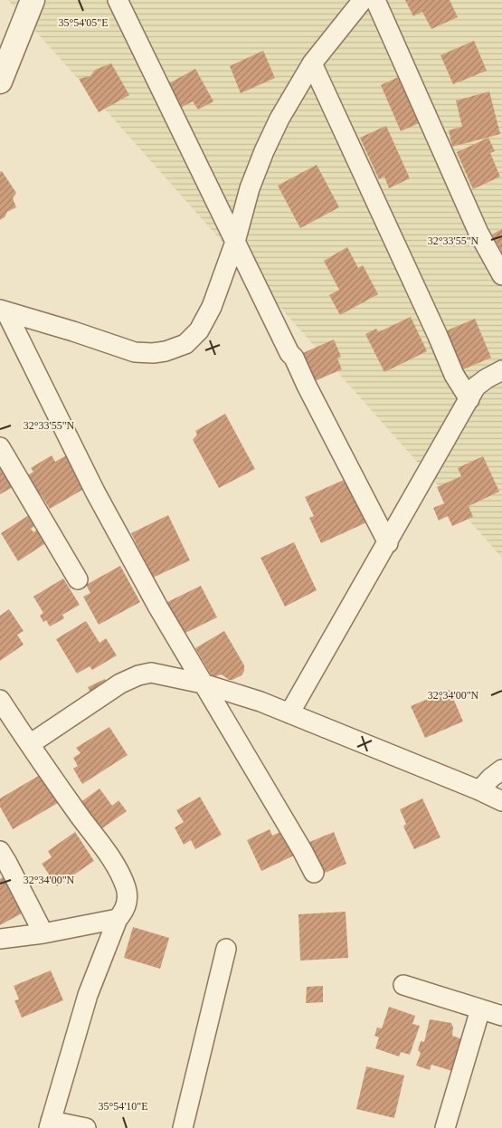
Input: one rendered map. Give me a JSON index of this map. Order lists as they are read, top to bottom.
{
  "coordinates": [
    "35°54'05\"E",
    "32°33'55\"N",
    "32°34'00\"N",
    "35°54'10\"E"
  ]
}
